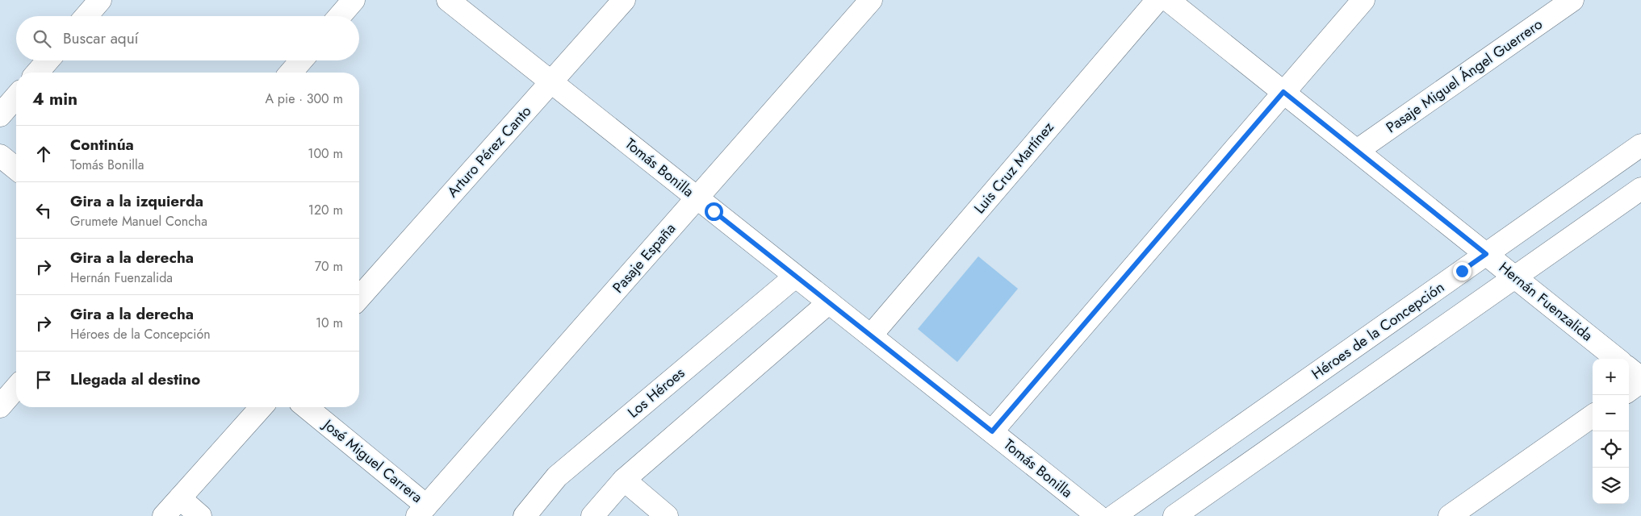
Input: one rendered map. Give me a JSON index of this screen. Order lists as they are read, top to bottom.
{
  "streets": {
    "street": [
      "Pasaje Miguel Ángel Guerrero",
      "Arturo Pérez Canto",
      "Tomás Bonilla",
      "Luis Cruz Martínez",
      "Pasaje España",
      "Hernán Fuenzalida",
      "Héroes de la Concepción",
      "Los Héroes",
      "José Miguel Carrera"
    ]
  },
  "crossings": [
    ["Pasaje Miguel Ángel Guerrero", "Hernán Fuenzalida"],
    ["Arturo Pérez Canto", "Tomás Bonilla"],
    ["Tomás Bonilla", "Luis Cruz Martínez"],
    ["Tomás Bonilla", "Pasaje España"],
    ["Tomás Bonilla", "Los Héroes"],
    ["Pasaje España", "José Miguel Carrera"],
    ["Hernán Fuenzalida", "Héroes de la Concepción"]
  ],
  "page": {
    "search": "Buscar aquí",
    "heading": ["4 min", "A pie · 300 m"],
    "list": [
      ["Continúa", "Tomás Bonilla", "100 m"],
      ["Gira a la izquierda", "Grumete Manuel Concha", "120 m"],
      ["Gira a la derecha", "Hernán Fuenzalida", "70 m"],
      ["Gira a la derecha", "Héroes de la Concepción", "10 m"],
      "Llegada al destino"
    ],
    "map_buttons": ["+", "−"]
  }
}
